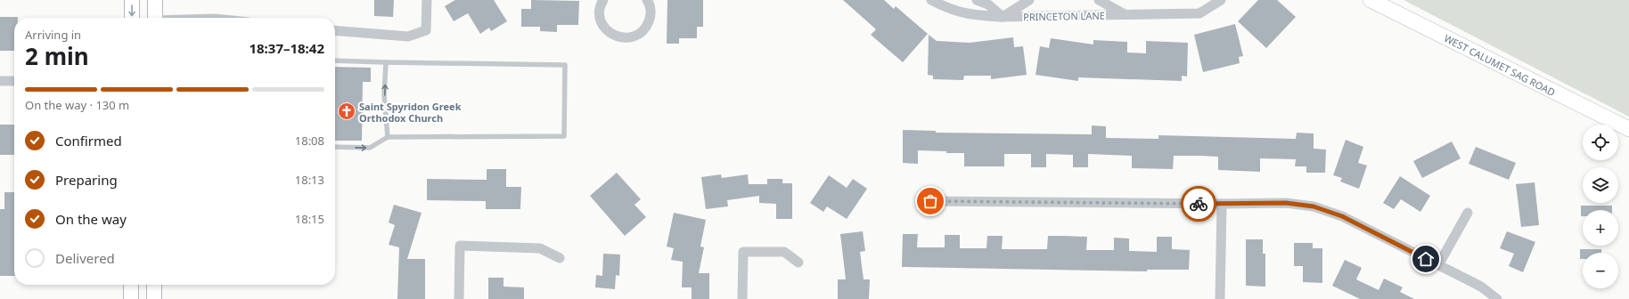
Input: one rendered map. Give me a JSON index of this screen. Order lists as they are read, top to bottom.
{
  "streets": {
    "main road": ["WEST CALUMET SAG ROAD"],
    "street": ["PRINCETON LANE"]
  },
  "places": {
    "church": ["Saint Spyridon Greek Orthodox Church"]
  },
  "page": {
    "heading": ["2 min", "Arriving in", "18:37–18:42"],
    "bar": "On the way · 130 m",
    "list": [
      ["Confirmed", "18:08"],
      ["Preparing", "18:13"],
      ["On the way", "18:15"],
      "Delivered"
    ],
    "map_buttons": ["+", "−"]
  }
}
